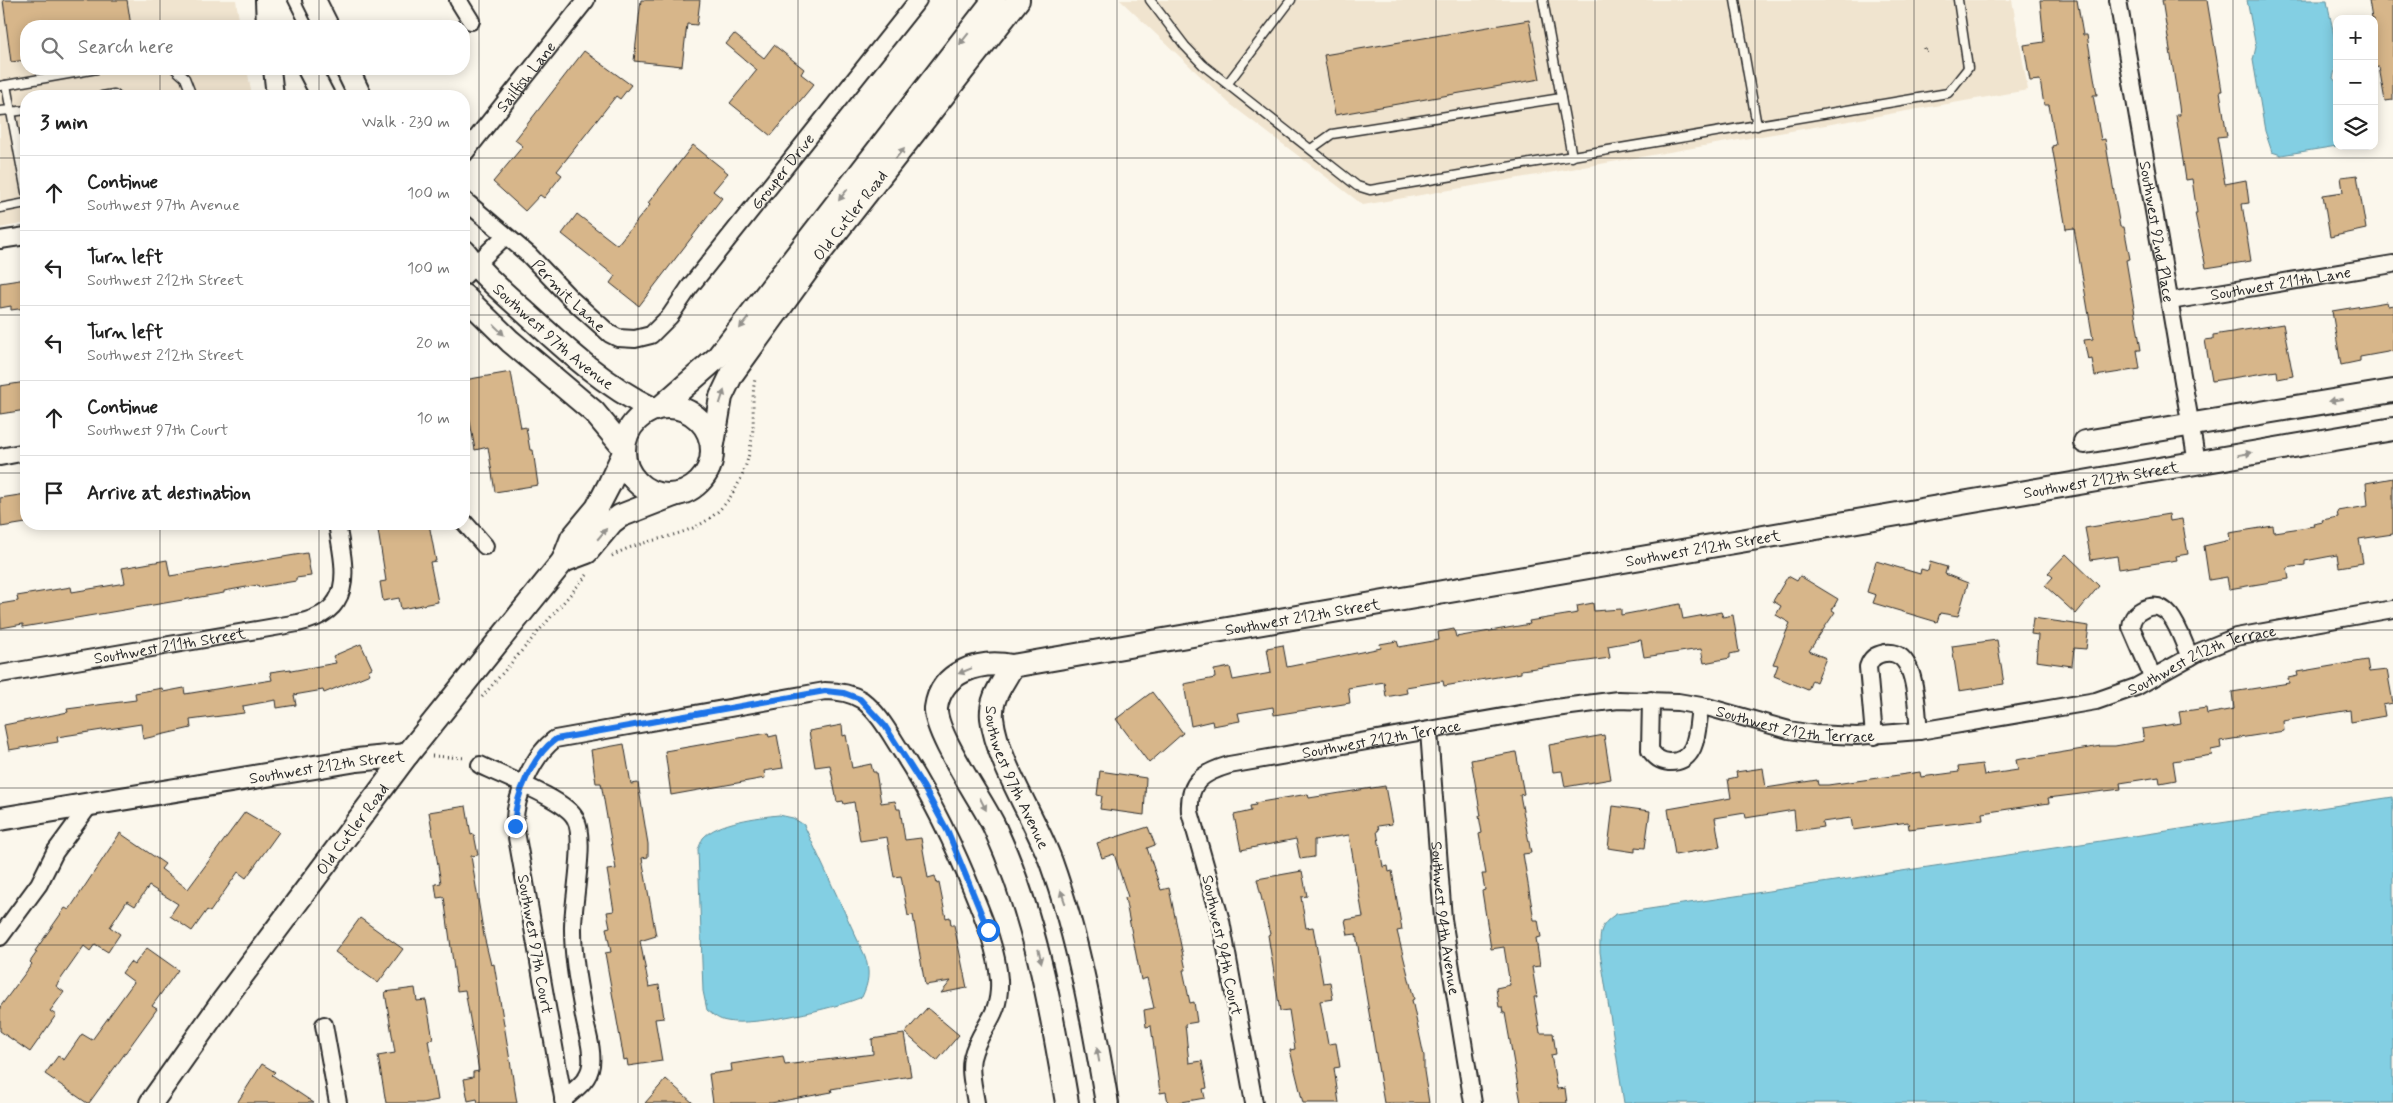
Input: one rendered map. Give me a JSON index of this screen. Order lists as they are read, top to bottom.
{
  "streets": {
    "street": [
      "Sailfish Lane",
      "Grouper Drive",
      "Old Cutler Road",
      "Southwest 92nd Place",
      "Southwest 211th Lane",
      "Permit Lane",
      "Southwest 97th Avenue",
      "Southwest 212th Street",
      "Southwest 211th Street",
      "Southwest 212th Terrace",
      "Southwest 94th Avenue",
      "Southwest 97th Court",
      "Southwest 94th Court"
    ]
  },
  "crossings": [
    ["Grouper Drive", "Permit Lane"],
    ["Old Cutler Road", "Southwest 97th Avenue"],
    ["Old Cutler Road", "Southwest 212th Street"],
    ["Southwest 92nd Place", "Southwest 211th Lane"],
    ["Southwest 92nd Place", "Southwest 212th Street"],
    ["Southwest 97th Avenue", "Southwest 212th Street"],
    ["Southwest 212th Terrace", "Southwest 94th Avenue"],
    ["Southwest 212th Terrace", "Southwest 94th Court"]
  ],
  "page": {
    "map_buttons": ["+", "−"],
    "search": "Search here",
    "heading": ["3 min", "Walk · 230 m"],
    "list": [
      ["Continue", "Southwest 97th Avenue", "100 m"],
      ["Turn left", "Southwest 212th Street", "100 m"],
      ["Turn left", "Southwest 212th Street", "20 m"],
      ["Continue", "Southwest 97th Court", "10 m"],
      "Arrive at destination"
    ]
  }
}
